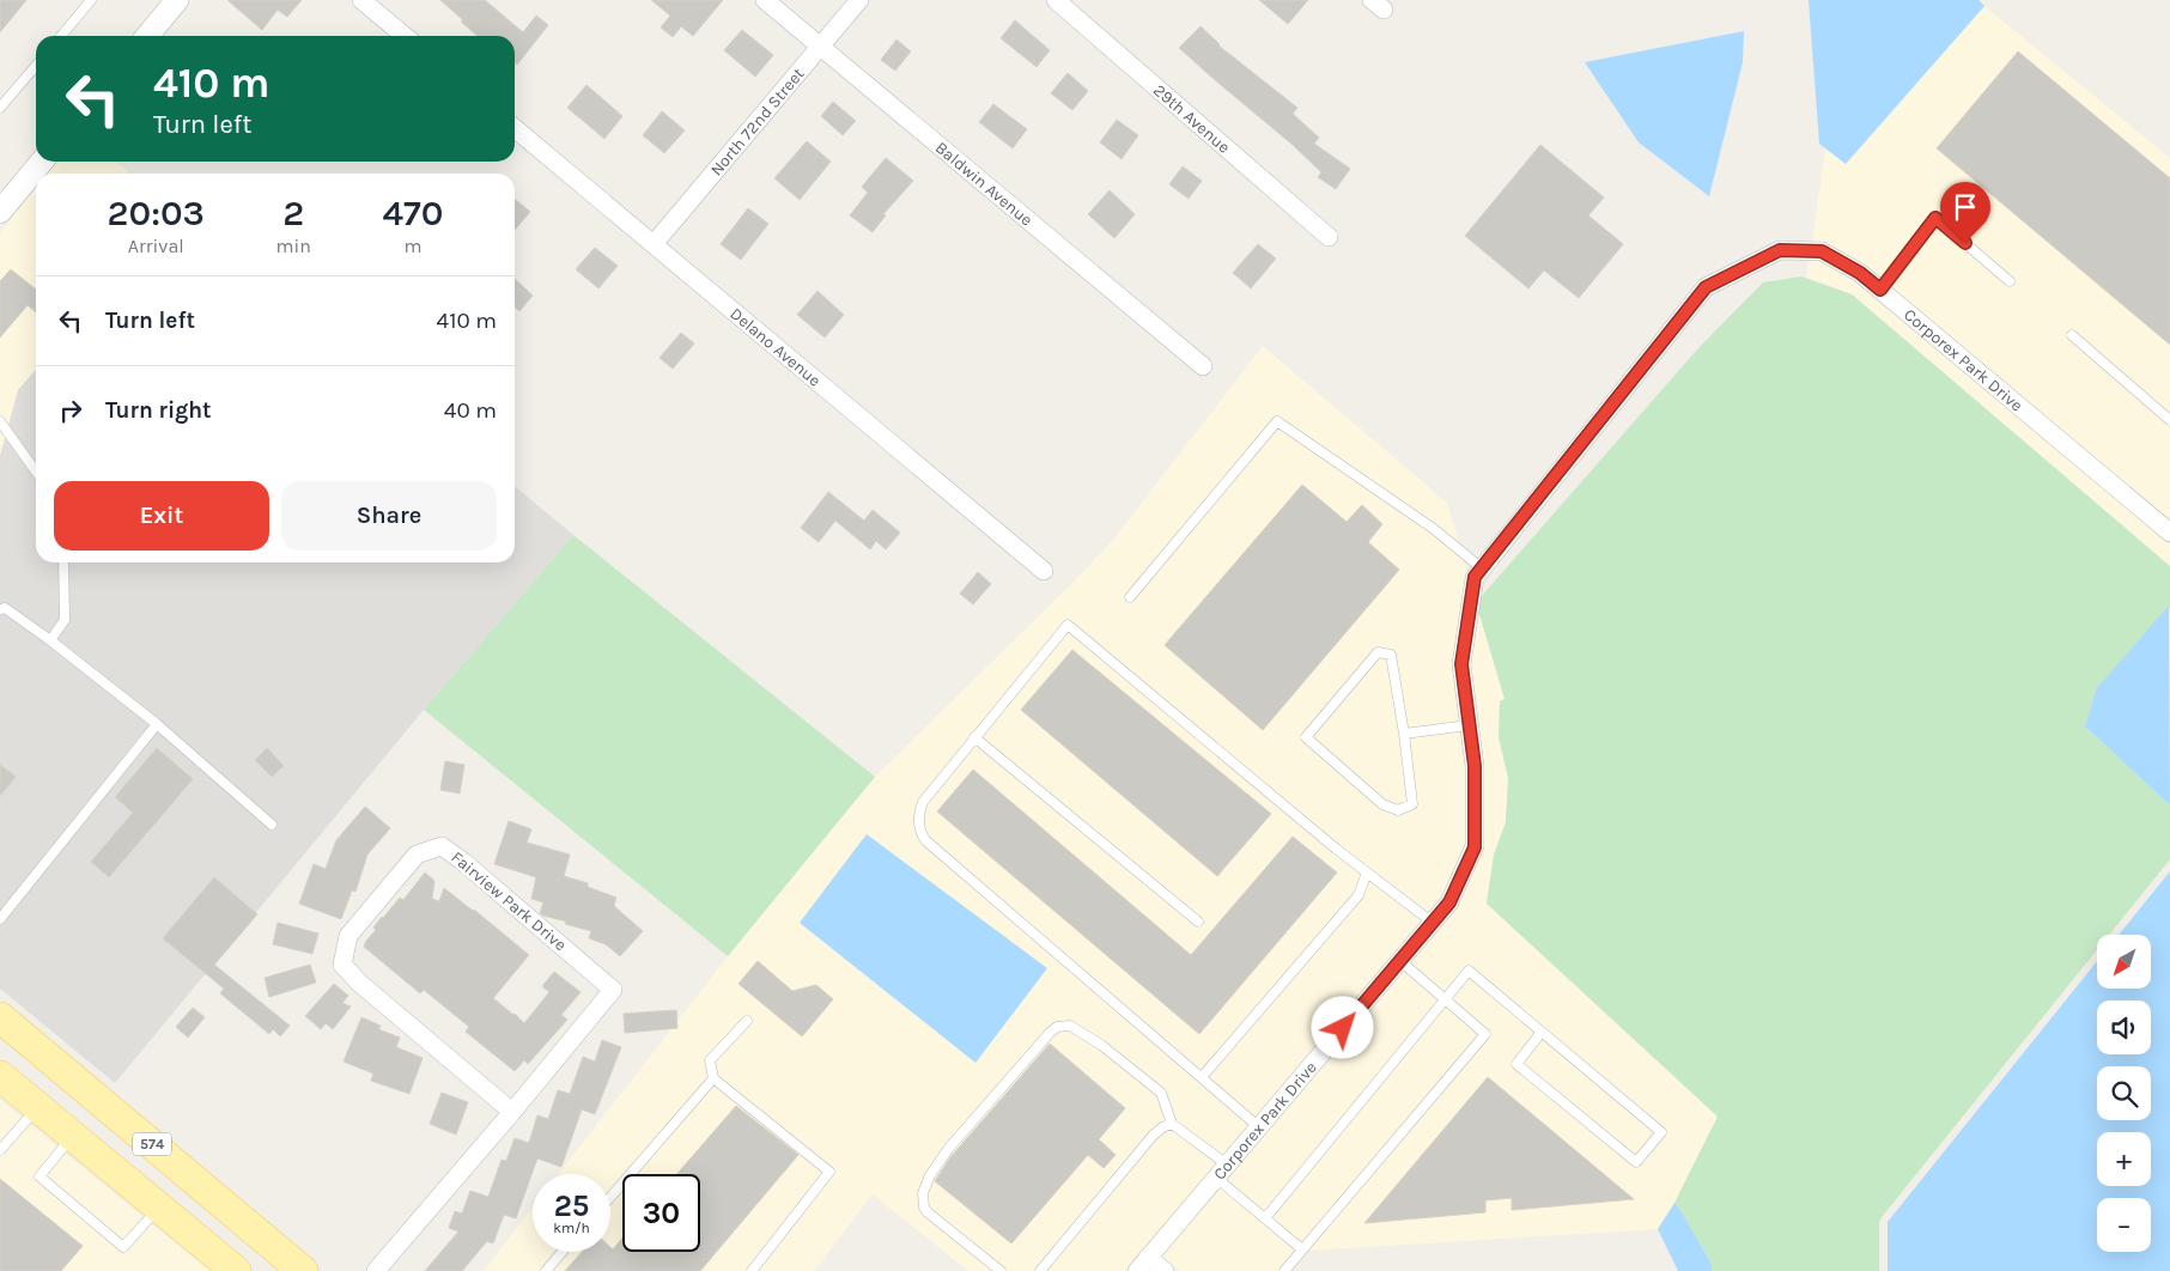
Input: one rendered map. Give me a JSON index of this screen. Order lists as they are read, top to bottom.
{
  "streets": {
    "main road": ["574"],
    "street": [
      "29th Avenue",
      "North 72nd Street",
      "Baldwin Avenue",
      "Delano Avenue",
      "Corporex Park Drive",
      "Fairview Park Drive"
    ]
  },
  "crossings": [
    ["North 72nd Street", "Baldwin Avenue"],
    ["North 72nd Street", "Delano Avenue"]
  ],
  "north": "bottom left",
  "page": {
    "turn": ["410 m", "Turn left"],
    "eta": [
      "20:03",
      "Arrival",
      "2",
      "min",
      "470",
      "m"
    ],
    "list": [
      {
        "name": "Turn left",
        "value": "410 m"
      },
      {
        "name": "Turn right",
        "value": "40 m"
      }
    ],
    "buttons": ["Exit", "Share"],
    "map_buttons": ["+", "−"],
    "speed": "25 km/h",
    "limit": "30"
  }
}
